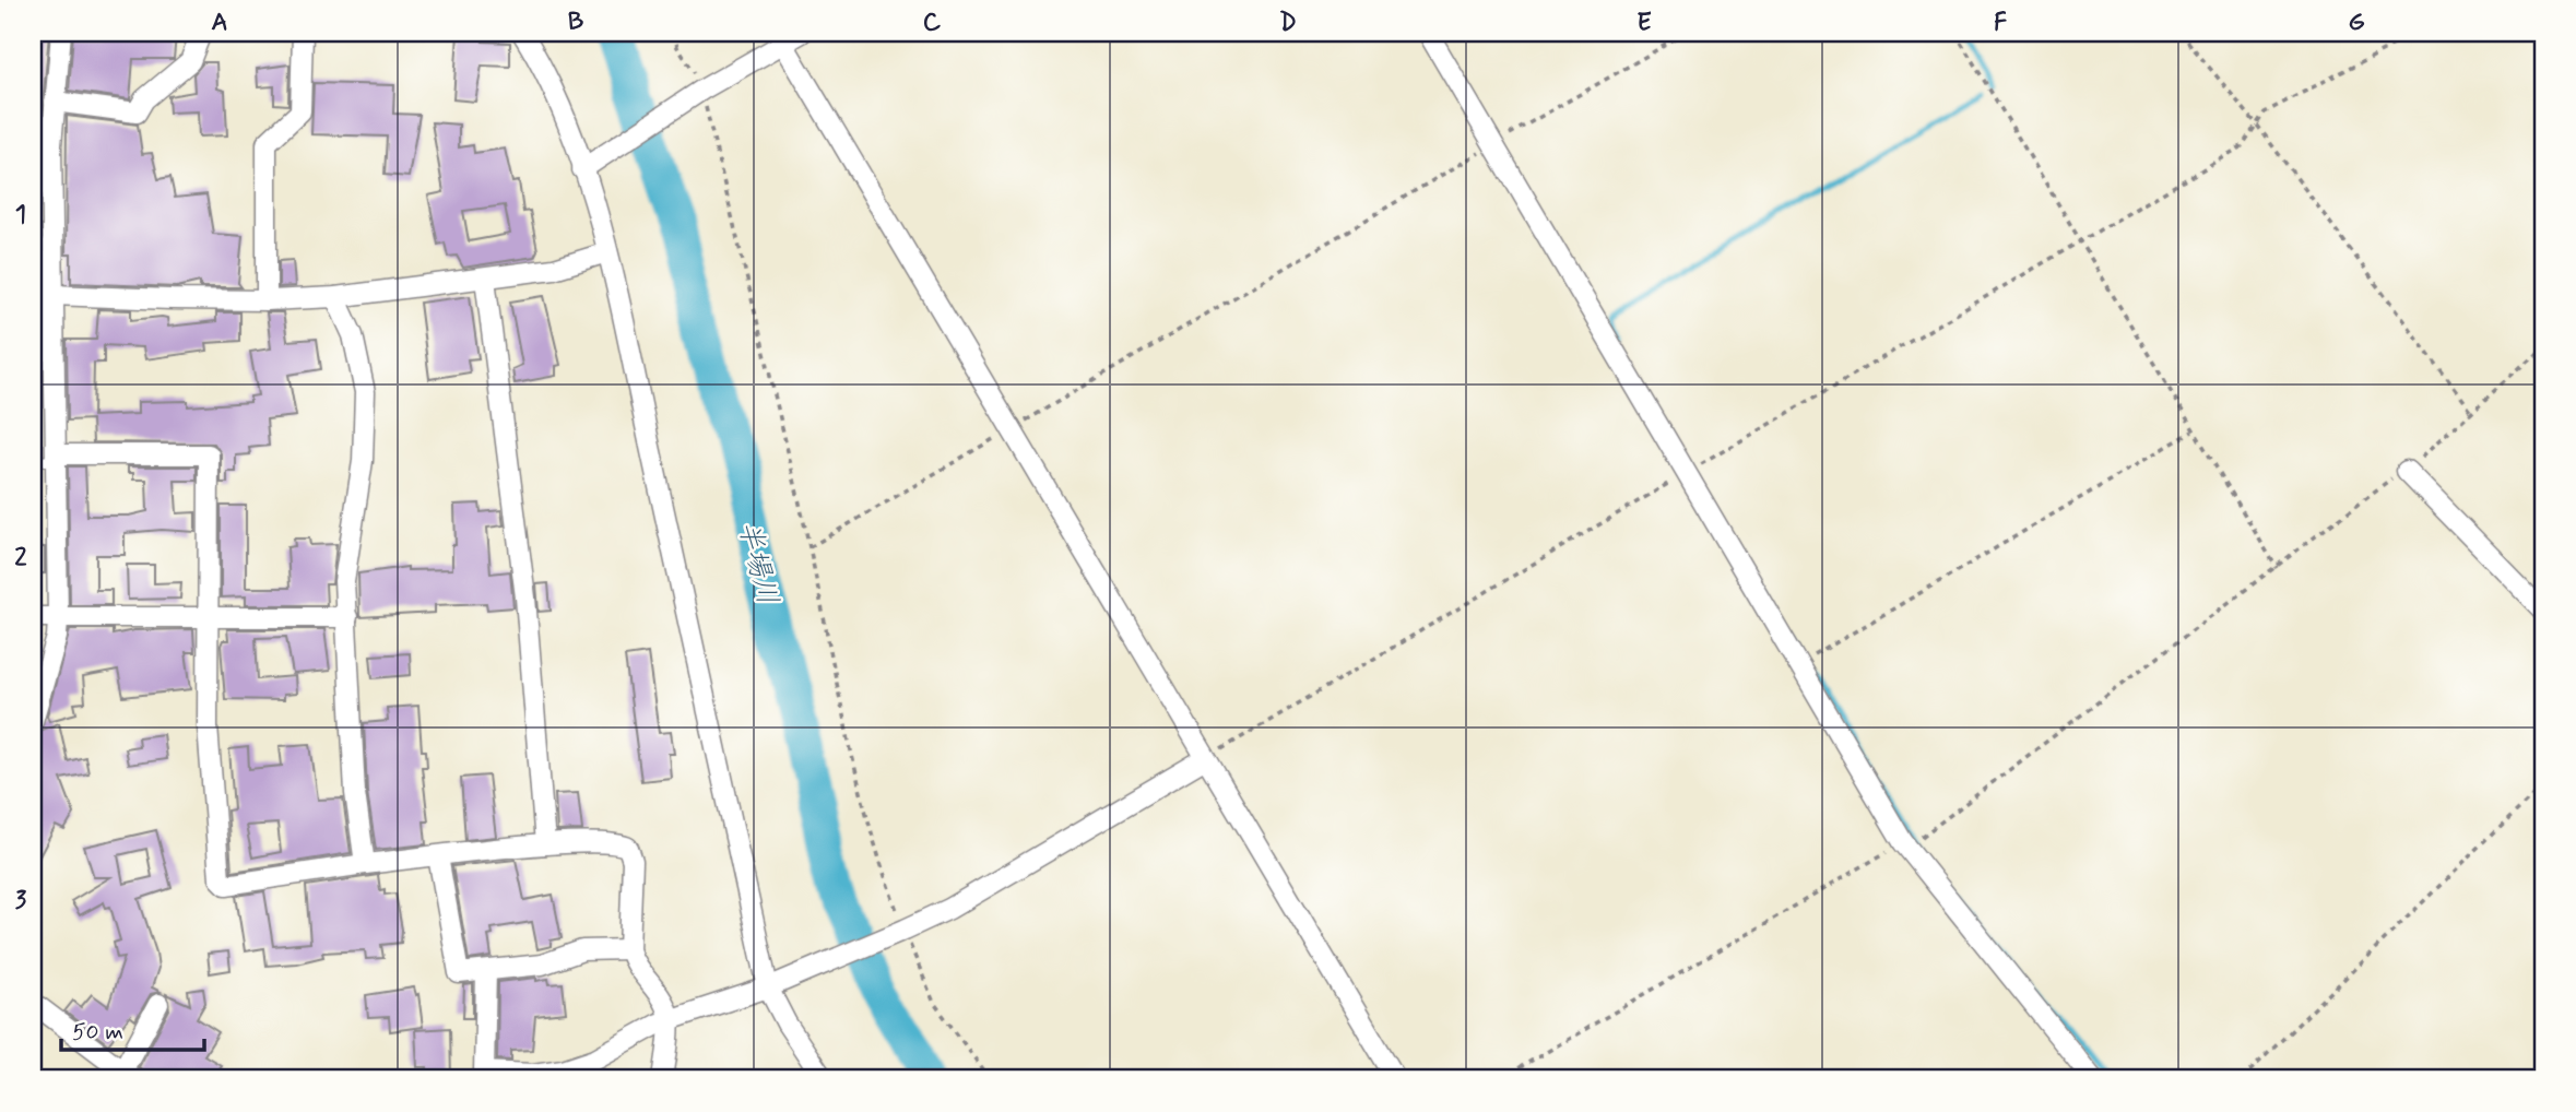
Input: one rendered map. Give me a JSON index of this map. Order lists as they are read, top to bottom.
{
  "water": ["半場川"],
  "scale_bar": "50 m",
  "grid": {
    "columns": [
      "A",
      "B",
      "C",
      "D",
      "E",
      "F",
      "G"
    ],
    "rows": ["1", "2", "3"]
  }
}
